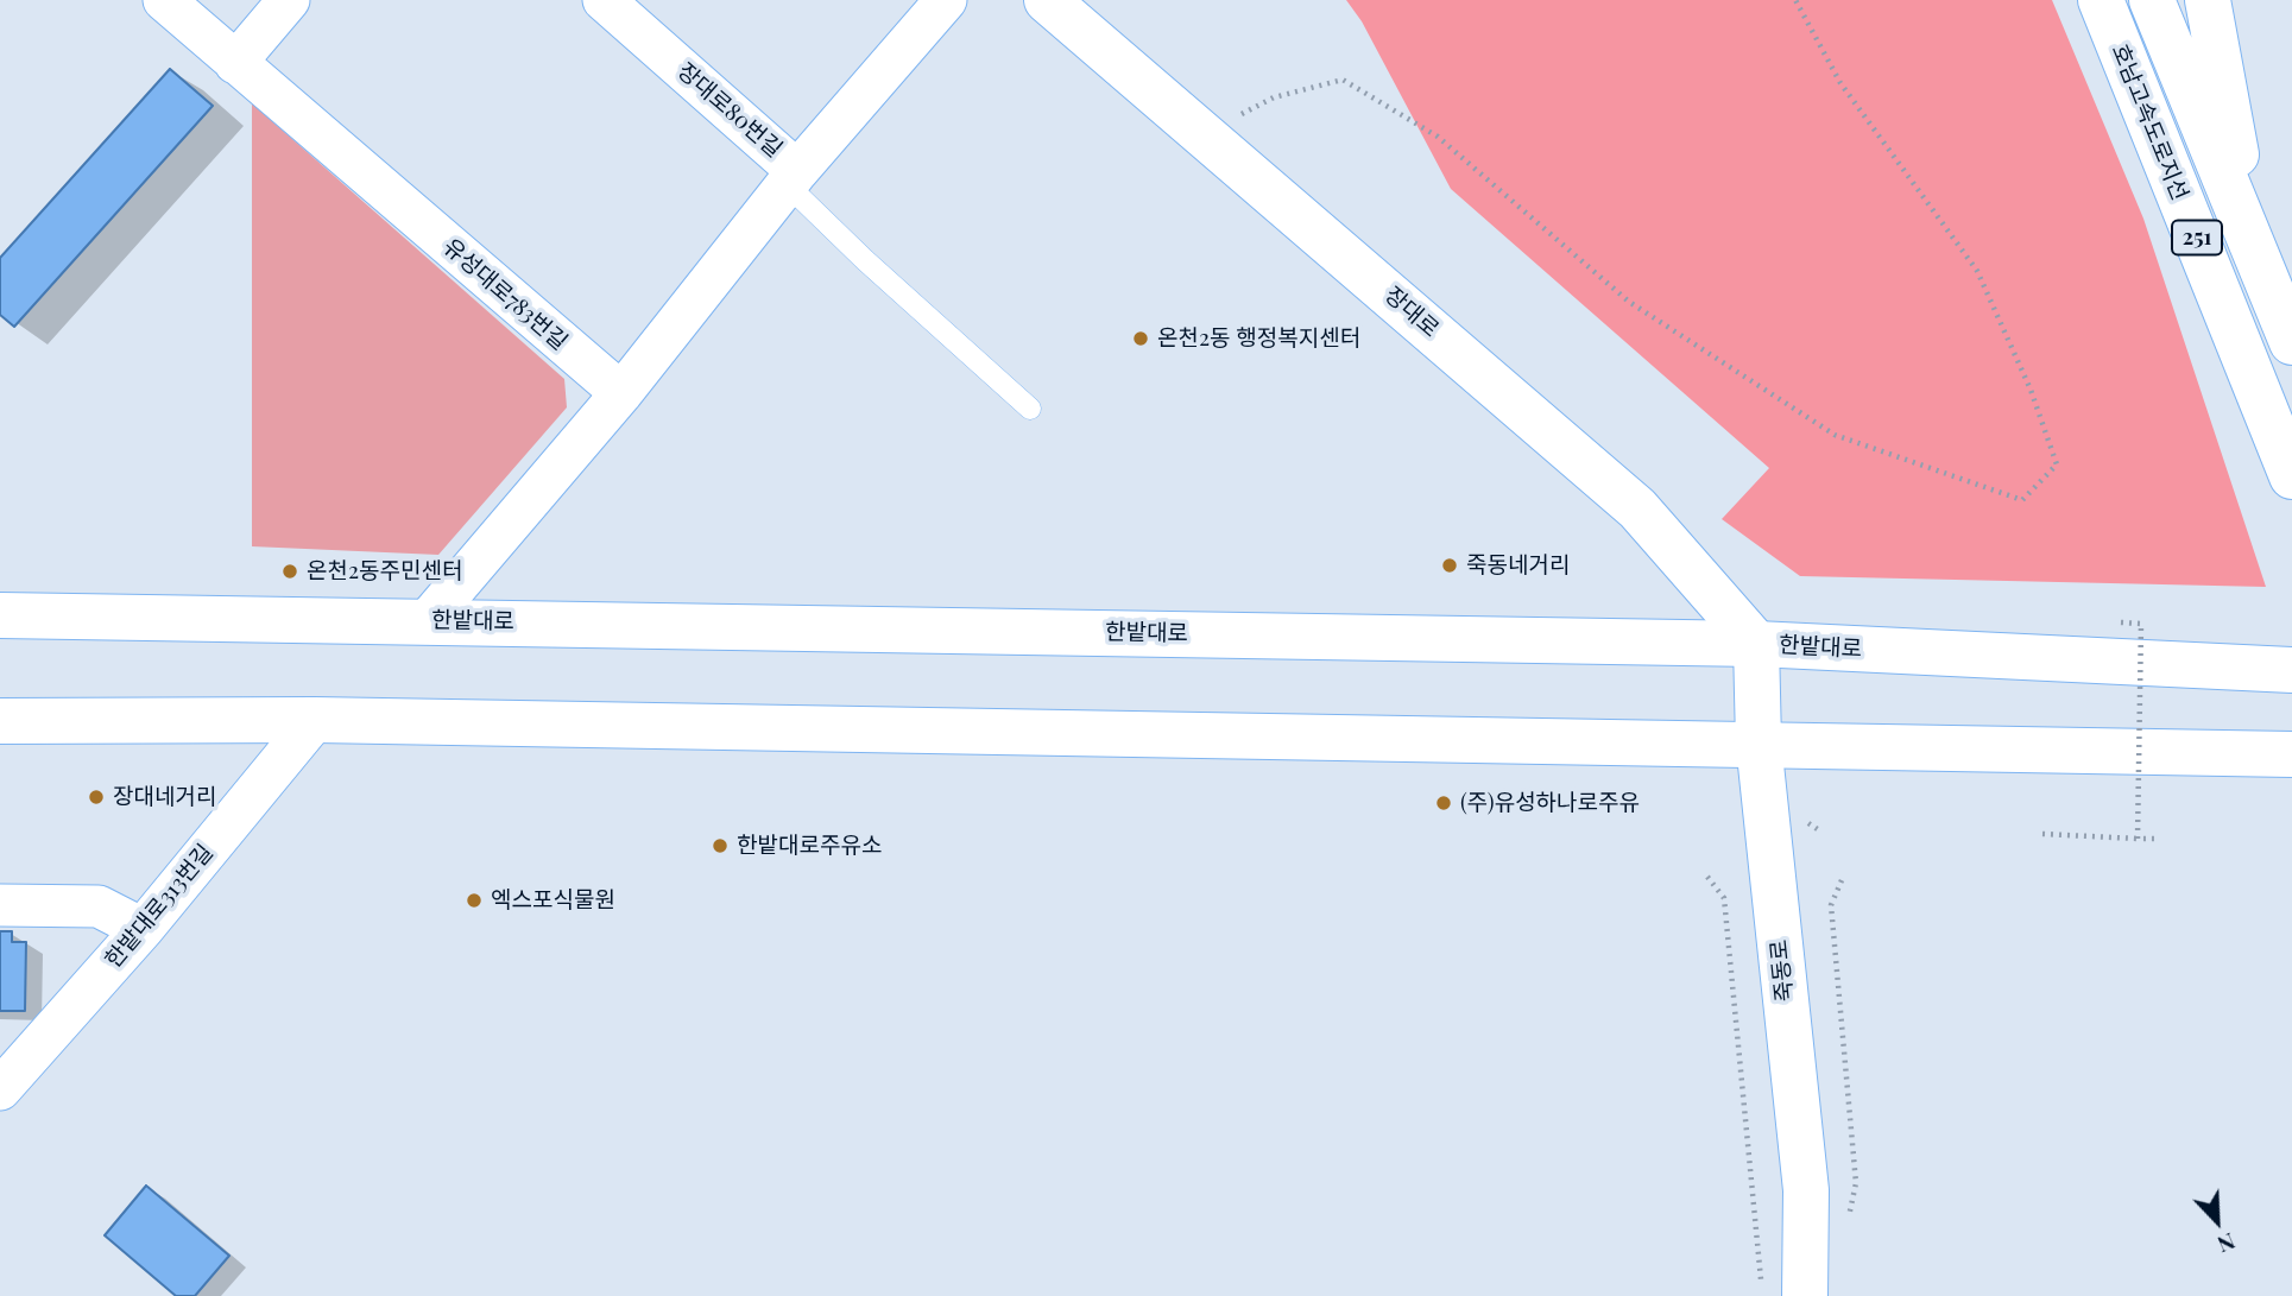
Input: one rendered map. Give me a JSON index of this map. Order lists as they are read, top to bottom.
{
  "streets": {
    "main road": [
      "호남고속도로지선",
      "251",
      "장대로",
      "한밭대로",
      "죽동로"
    ],
    "street": ["장대로80번길", "유성대로783번길", "한밭대로313번길"]
  },
  "crossings": [
    ["장대로", "한밭대로"],
    ["장대로", "죽동로"],
    ["한밭대로", "죽동로"]
  ],
  "places": [
    "온천2동 행정복지센터",
    "죽동네거리",
    "온천2동주민센터",
    "장대네거리",
    "(주)유성하나로주유",
    "한밭대로주유소",
    "엑스포식물원"
  ],
  "north": "bottom right"
}
